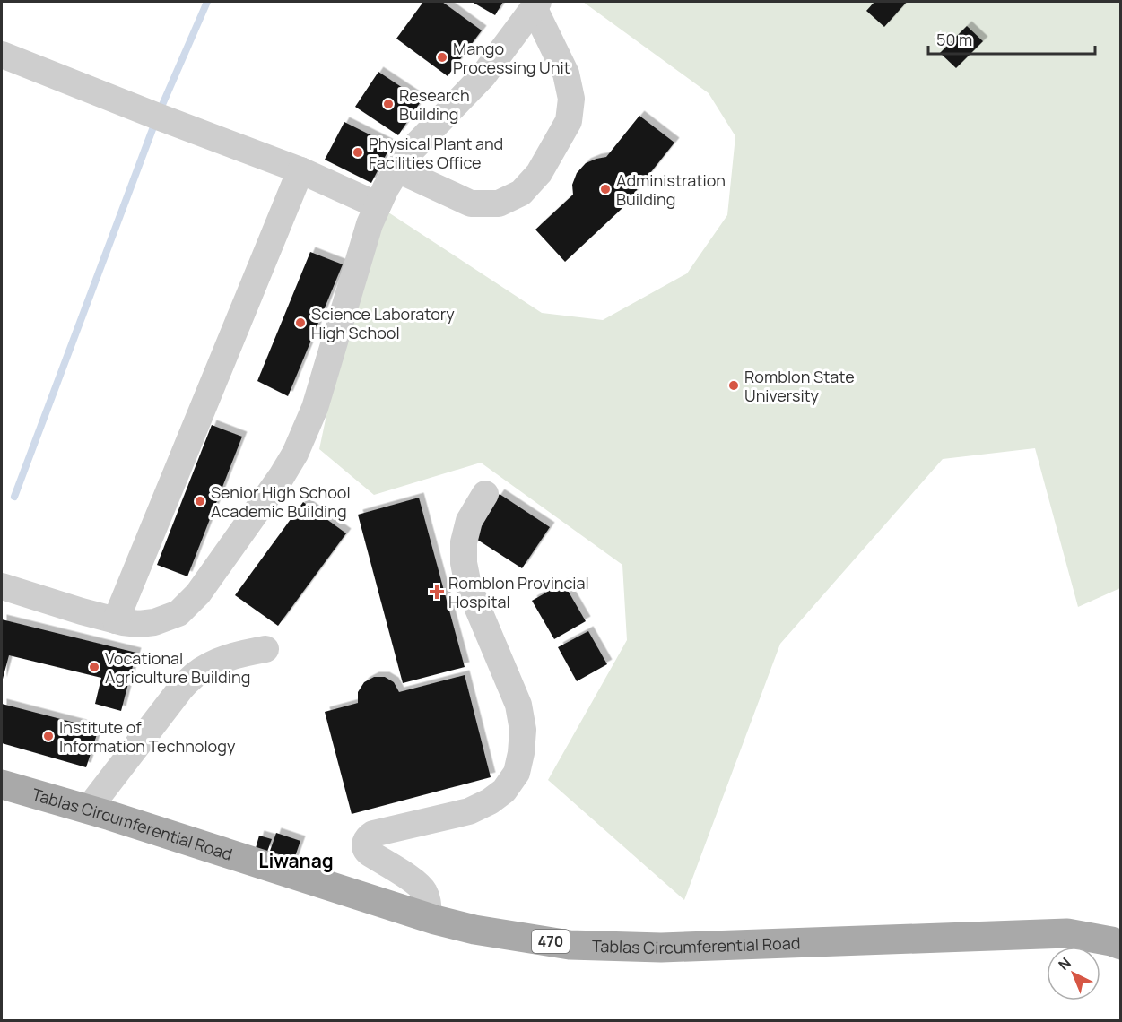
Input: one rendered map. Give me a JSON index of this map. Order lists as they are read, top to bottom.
{
  "streets": {
    "main road": ["Tablas Circumferential Road", "470"]
  },
  "districts": ["Liwanag"],
  "places": {
    "other": [
      "Mango Processing Unit",
      "Research Building",
      "Physical Plant and Facilities Office",
      "Administration Building",
      "Science Laboratory High School",
      "Romblon State University",
      "Senior High School Academic Building",
      "Vocational Agriculture Building",
      "Institute of Information Technology"
    ],
    "health": ["Romblon Provincial Hospital"]
  },
  "scale_bar": "50 m",
  "north": "top left"
}
